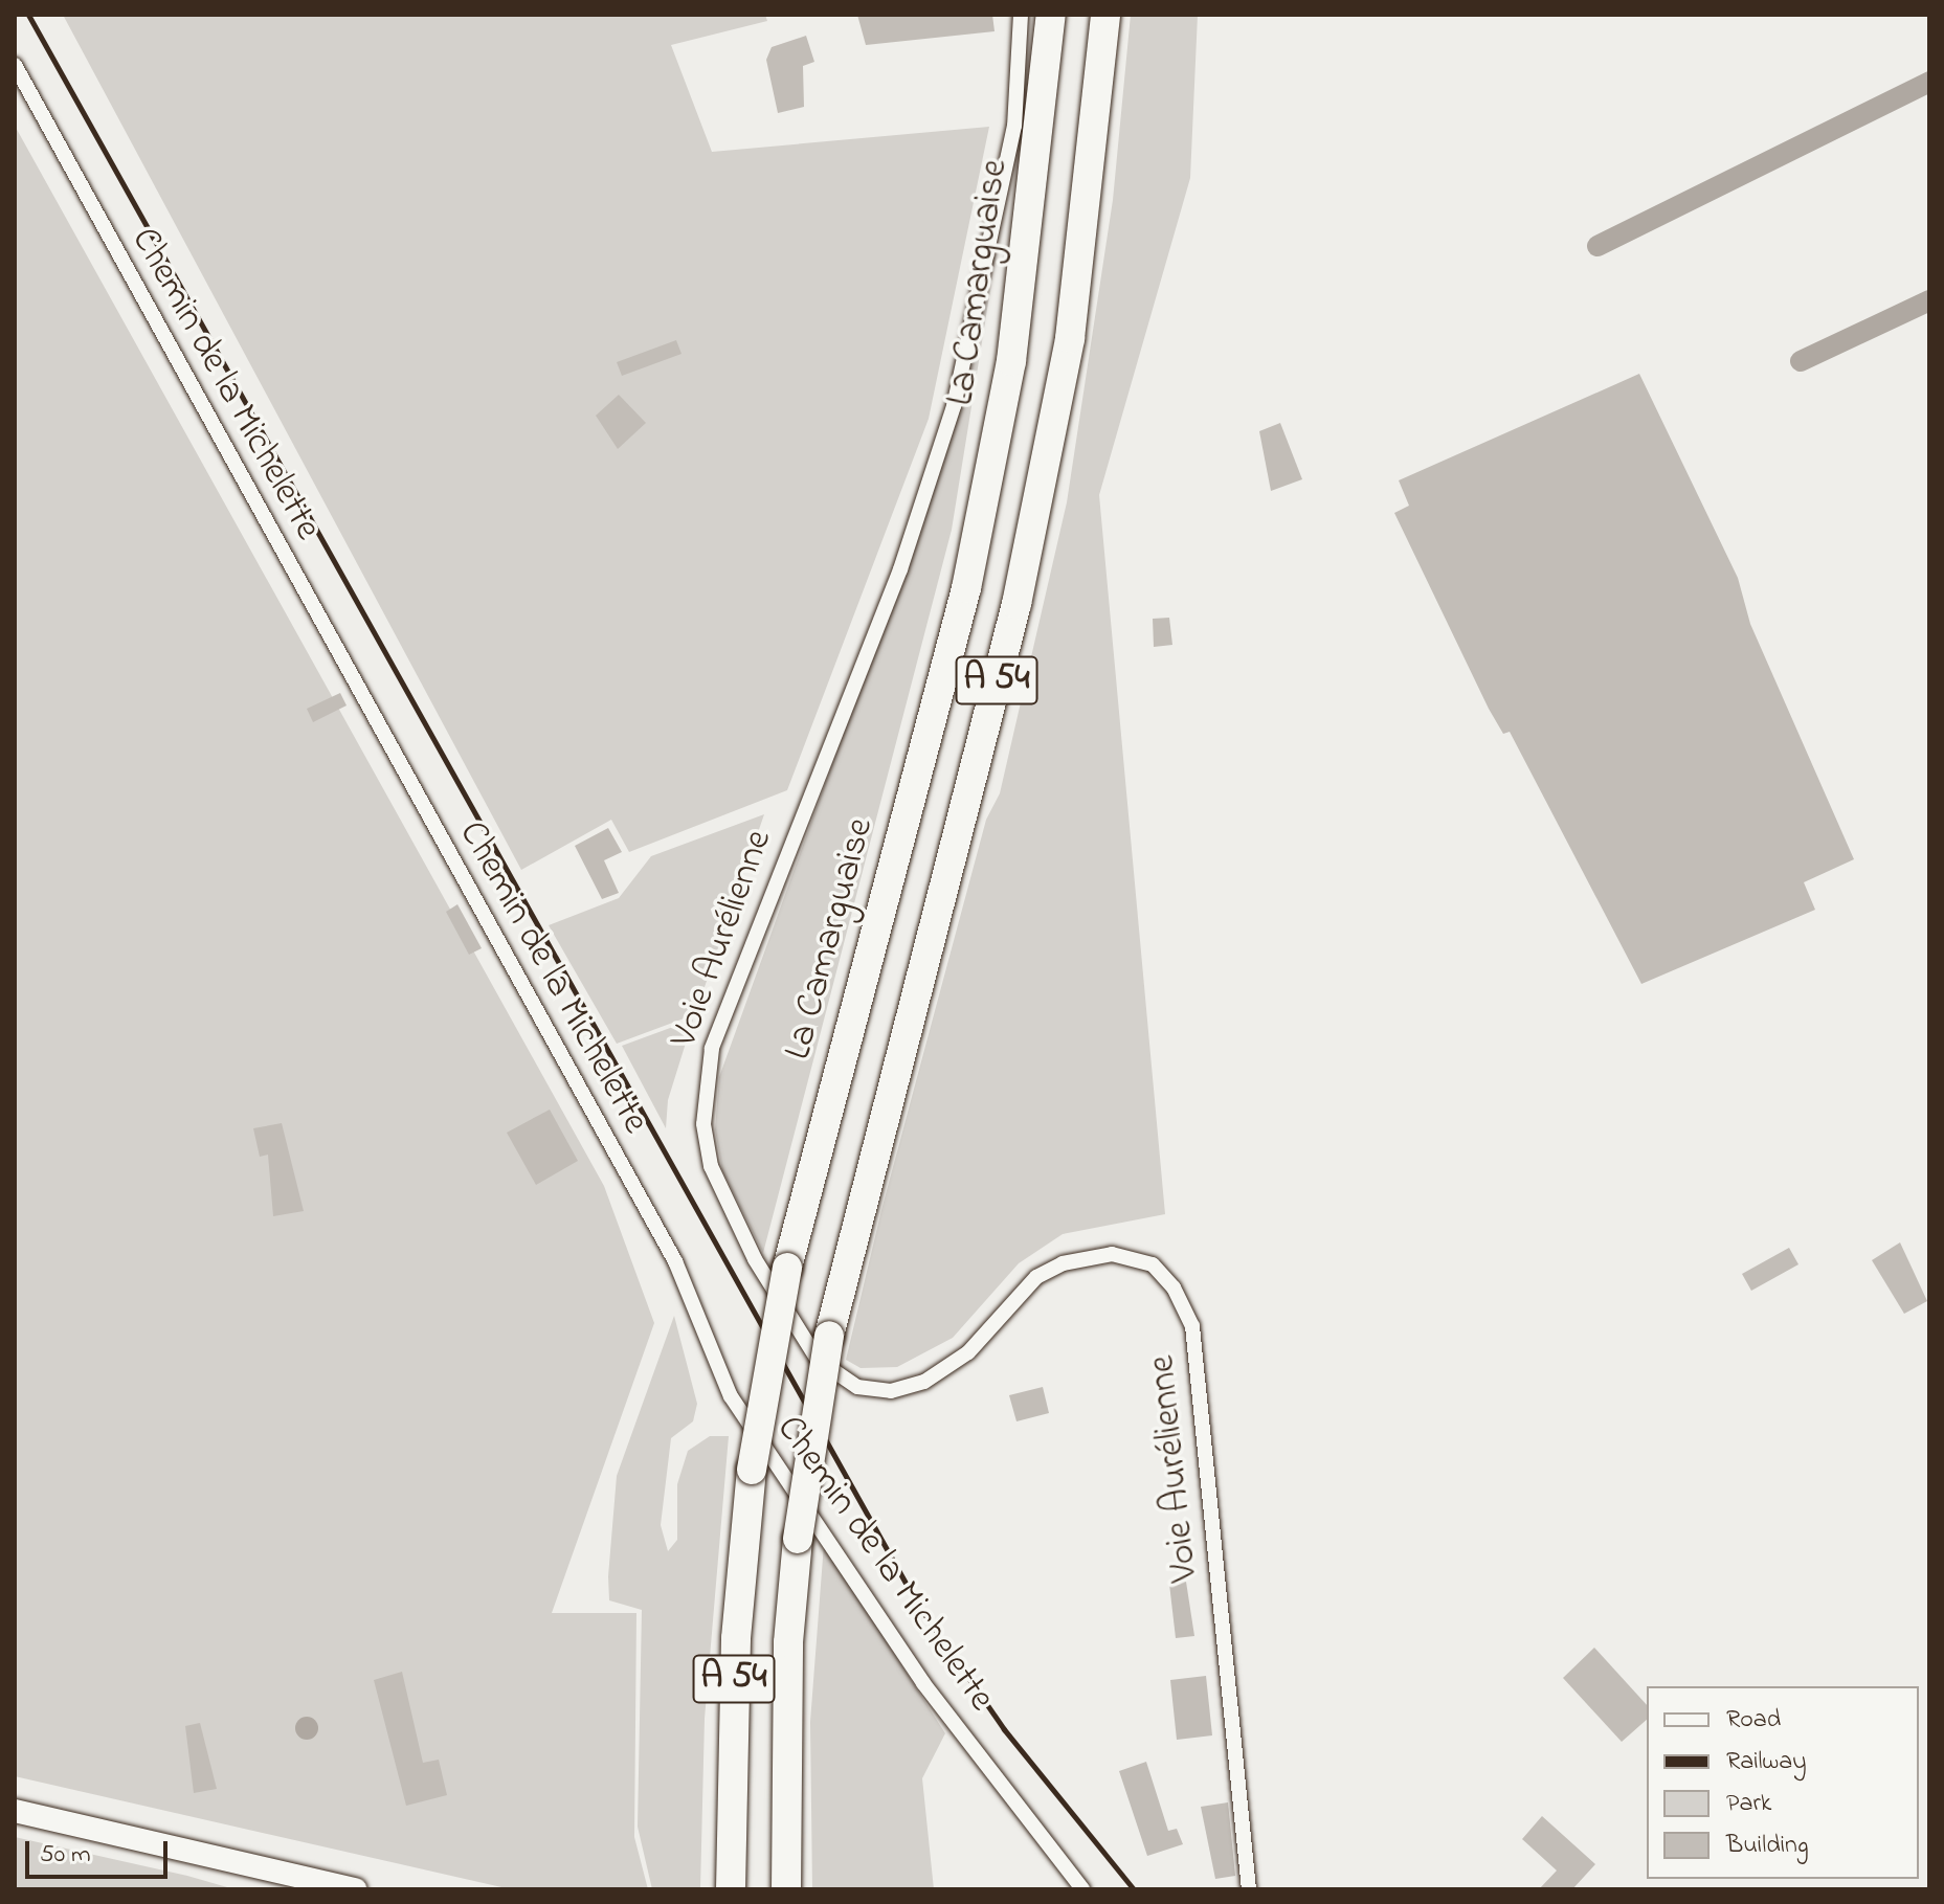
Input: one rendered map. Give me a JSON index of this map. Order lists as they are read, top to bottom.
{
  "streets": {
    "highway": ["La Camarguaise", "A 54"],
    "street": ["Chemin de la Michelette", "Voie Aurélienne"]
  },
  "legend": [
    "Road",
    "Railway",
    "Park",
    "Building"
  ],
  "scale_bar": "50 m"
}
